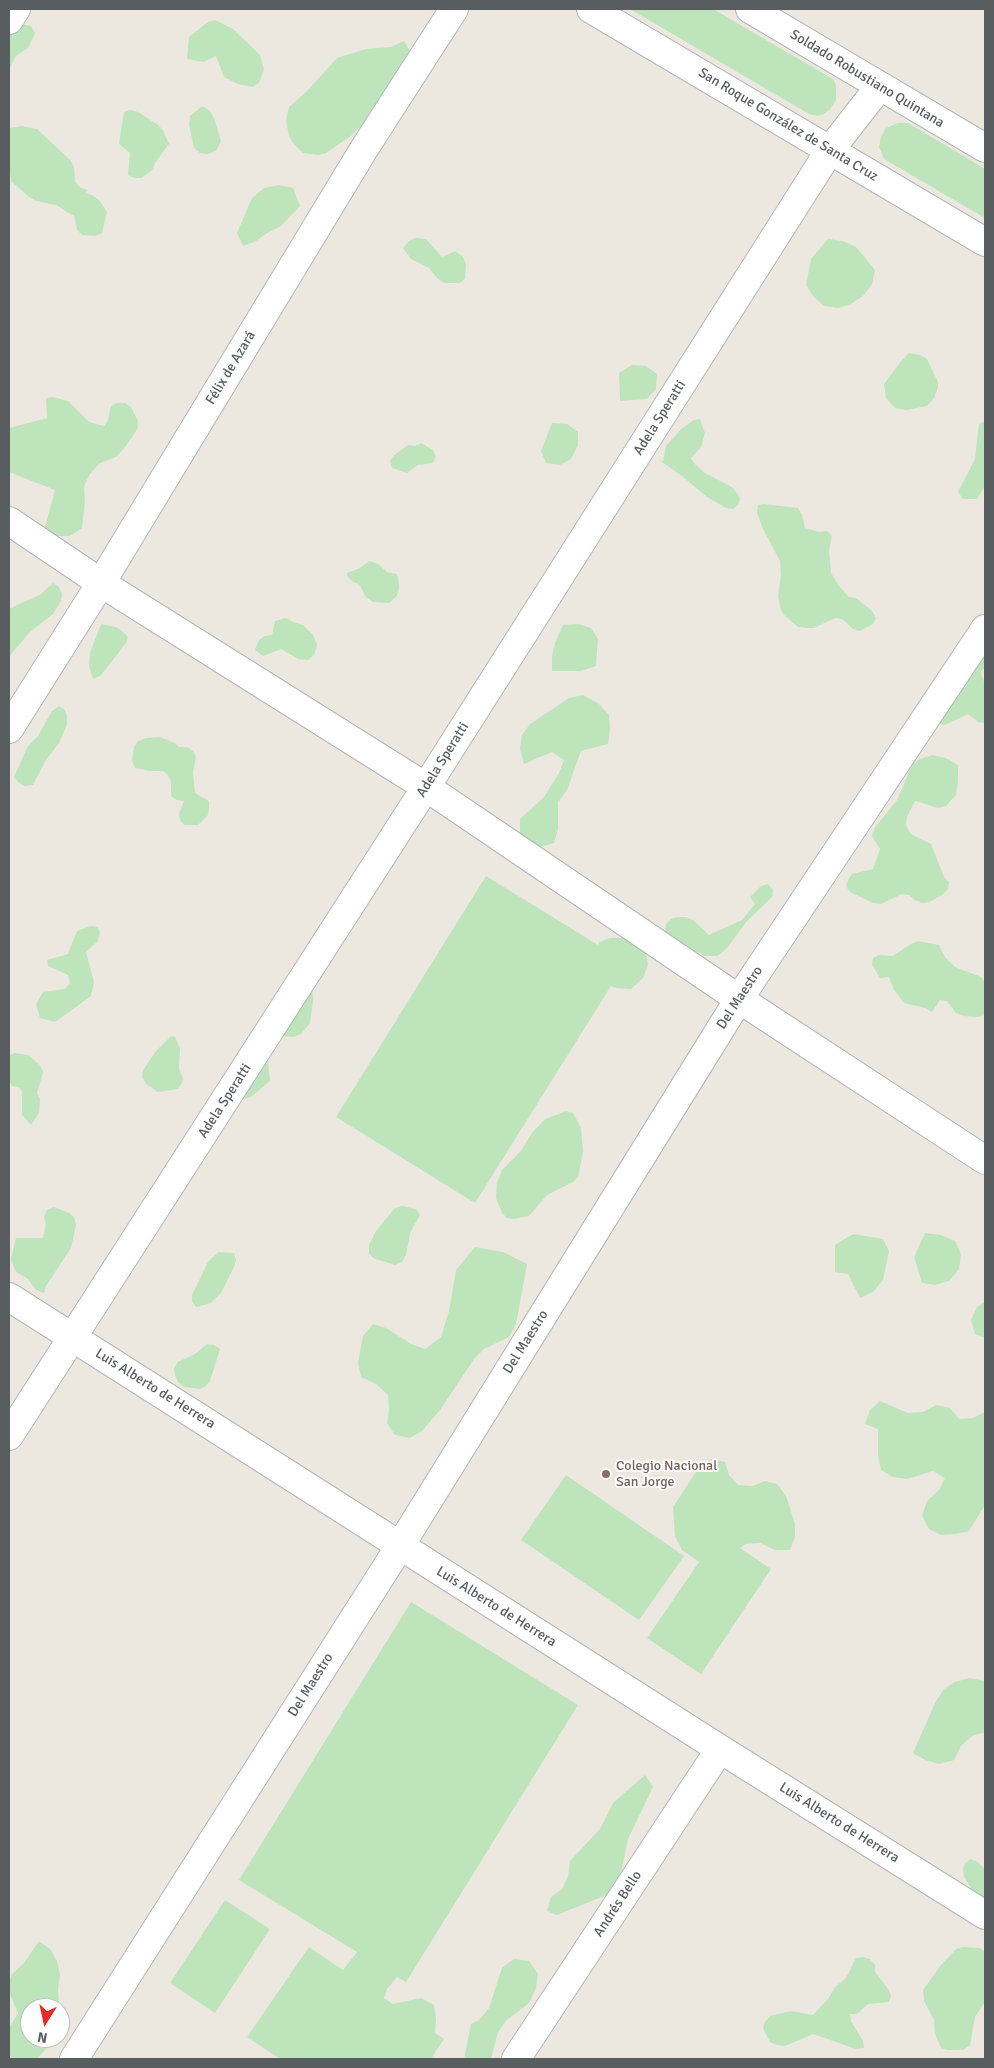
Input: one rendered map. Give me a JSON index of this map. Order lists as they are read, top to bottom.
{
  "streets": {
    "street": [
      "Soldado Robustiano Quintana",
      "San Roque González de Santa Cruz",
      "Félix de Azará",
      "Adela Speratti",
      "Del Maestro",
      "Luis Alberto de Herrera",
      "Andrés Bello"
    ]
  },
  "crossings": [
    ["Soldado Robustiano Quintana", "Adela Speratti"],
    ["San Roque González de Santa Cruz", "Adela Speratti"],
    ["Adela Speratti", "Luis Alberto de Herrera"],
    ["Del Maestro", "Luis Alberto de Herrera"],
    ["Luis Alberto de Herrera", "Andrés Bello"]
  ],
  "places": ["Colegio Nacional San Jorge"],
  "north": "bottom"
}
